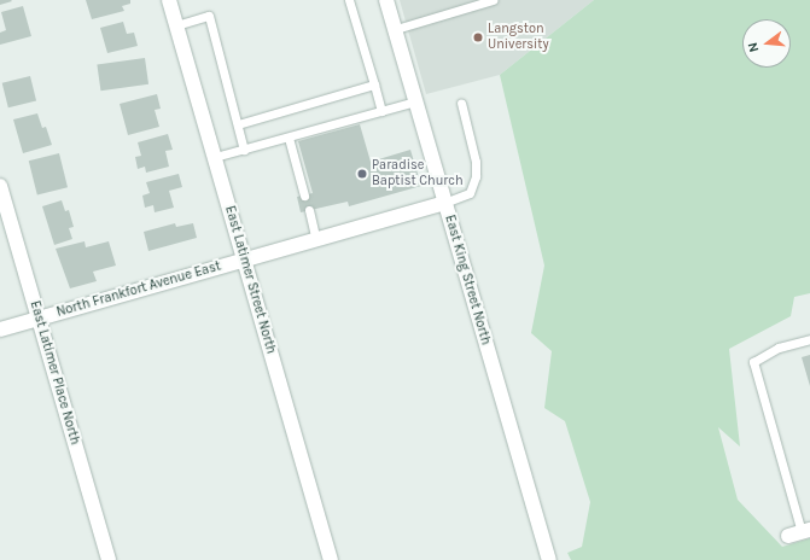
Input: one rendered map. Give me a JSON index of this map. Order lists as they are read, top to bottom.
{
  "streets": {
    "street": [
      "East Latimer Street North",
      "East King Street North",
      "North Frankfort Avenue East",
      "East Latimer Place North"
    ]
  },
  "crossings": [
    ["East Latimer Street North", "North Frankfort Avenue East"],
    ["East King Street North", "North Frankfort Avenue East"],
    ["North Frankfort Avenue East", "East Latimer Place North"]
  ],
  "places": ["Langston University", "Paradise Baptist Church"],
  "north": "left"
}
